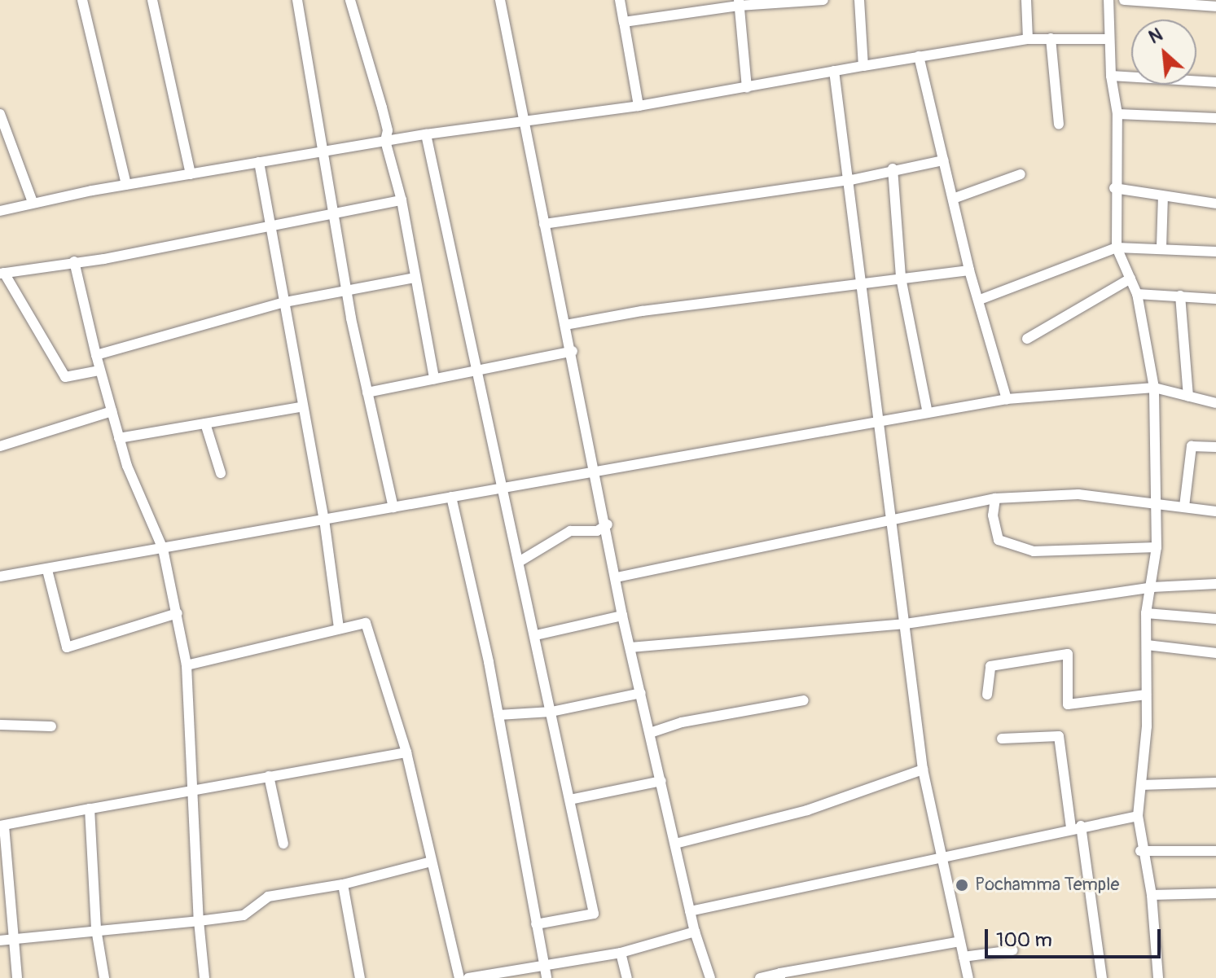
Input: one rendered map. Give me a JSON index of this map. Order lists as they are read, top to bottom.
{
  "places": ["Pochamma Temple"],
  "scale_bar": "100 m",
  "north": "top left"
}
